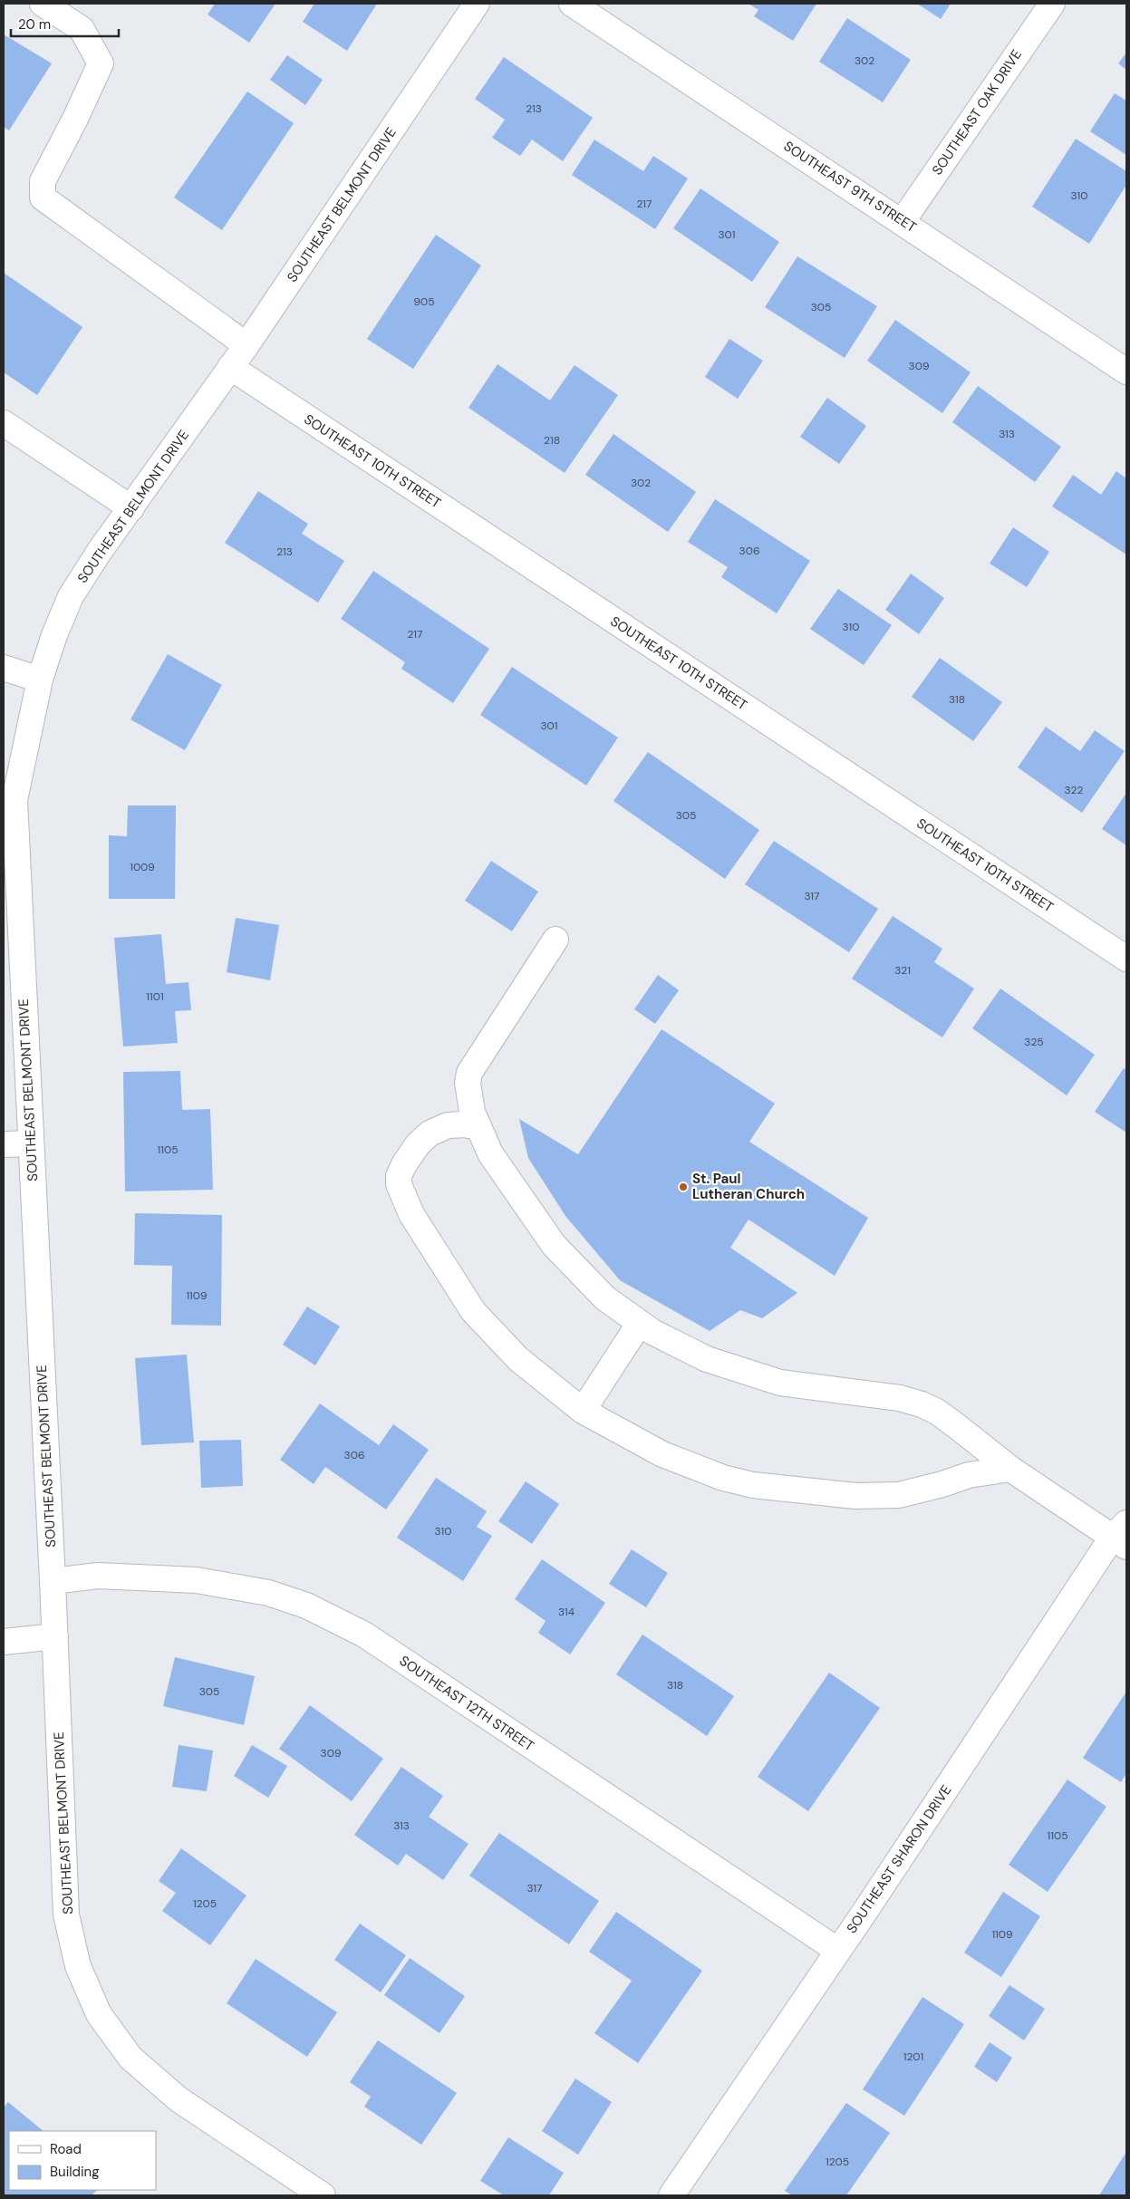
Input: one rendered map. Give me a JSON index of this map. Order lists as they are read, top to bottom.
{
  "streets": {
    "street": [
      "SOUTHEAST OAK DRIVE",
      "SOUTHEAST 9TH STREET",
      "SOUTHEAST BELMONT DRIVE",
      "SOUTHEAST 10TH STREET",
      "SOUTHEAST 12TH STREET",
      "SOUTHEAST SHARON DRIVE"
    ]
  },
  "crossings": [
    ["SOUTHEAST OAK DRIVE", "SOUTHEAST 9TH STREET"],
    ["SOUTHEAST BELMONT DRIVE", "SOUTHEAST 10TH STREET"],
    ["SOUTHEAST BELMONT DRIVE", "SOUTHEAST 12TH STREET"],
    ["SOUTHEAST 12TH STREET", "SOUTHEAST SHARON DRIVE"]
  ],
  "places": ["St. Paul Lutheran Church"],
  "house_numbers": [
    "302",
    "213",
    "310",
    "217",
    "301",
    "905",
    "305",
    "309",
    "313",
    "218",
    "302",
    "306",
    "213",
    "310",
    "217",
    "318",
    "301",
    "322",
    "305",
    "1009",
    "317",
    "321",
    "1101",
    "325",
    "1105",
    "1109",
    "306",
    "310",
    "314",
    "318",
    "305",
    "309",
    "313",
    "1105",
    "317",
    "1205",
    "1109",
    "1201",
    "1205"
  ],
  "legend": ["Road", "Building"],
  "scale_bar": "20 m"
}
